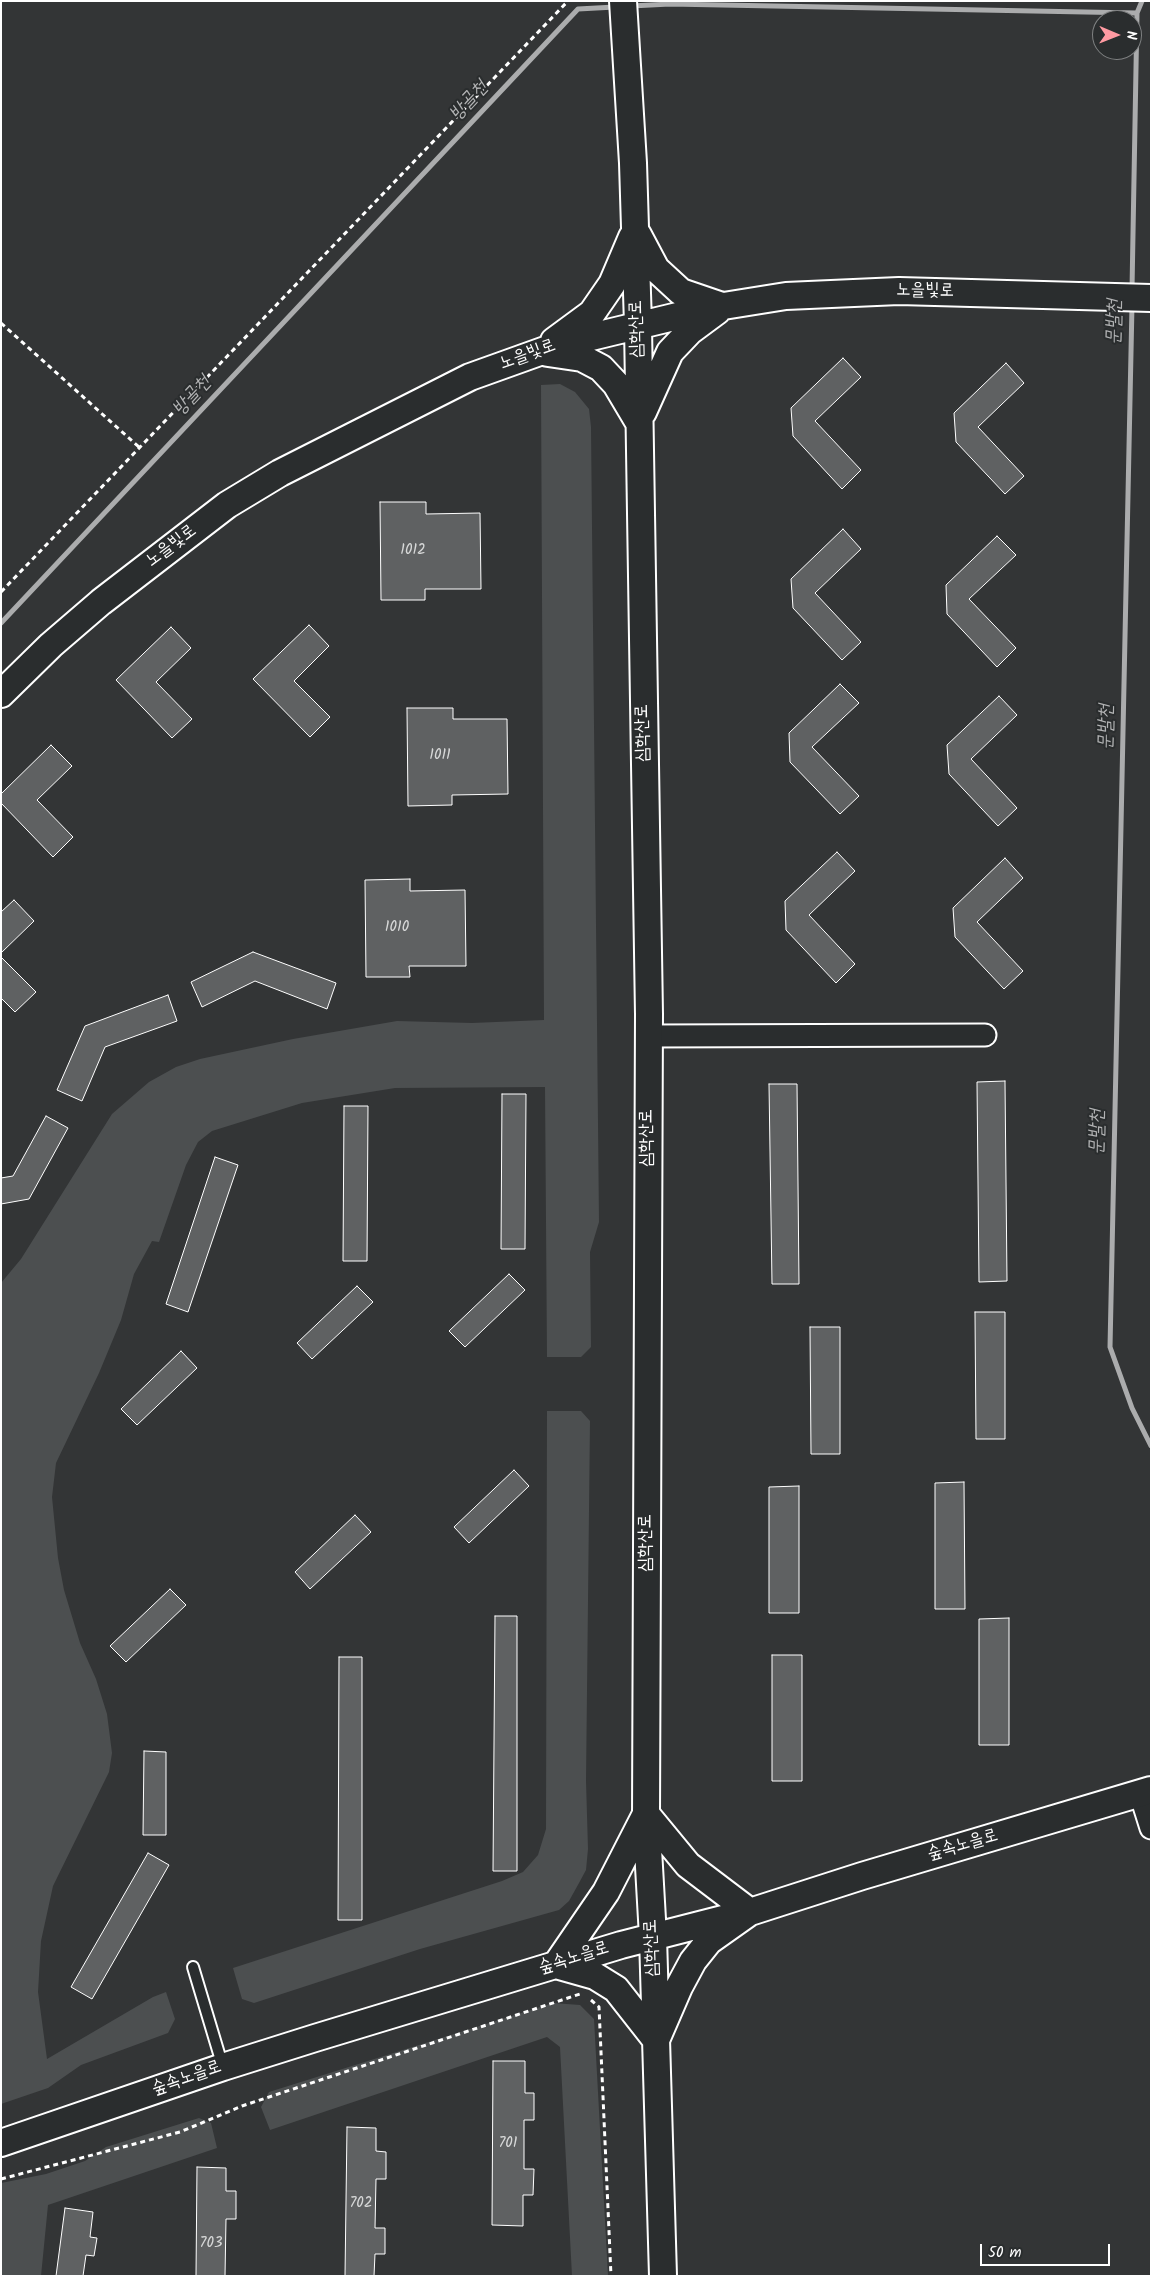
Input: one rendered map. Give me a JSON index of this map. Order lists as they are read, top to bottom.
{
  "streets": {
    "street": ["노을빛로", "심학산로", "숲속노을로"]
  },
  "crossings": [
    ["노을빛로", "심학산로"],
    ["심학산로", "숲속노을로"]
  ],
  "water": ["방골천", "문발천"],
  "house_numbers": [
    "1012",
    "1011",
    "1010",
    "701",
    "702",
    "703"
  ],
  "scale_bar": "50 m",
  "north": "right"
}
